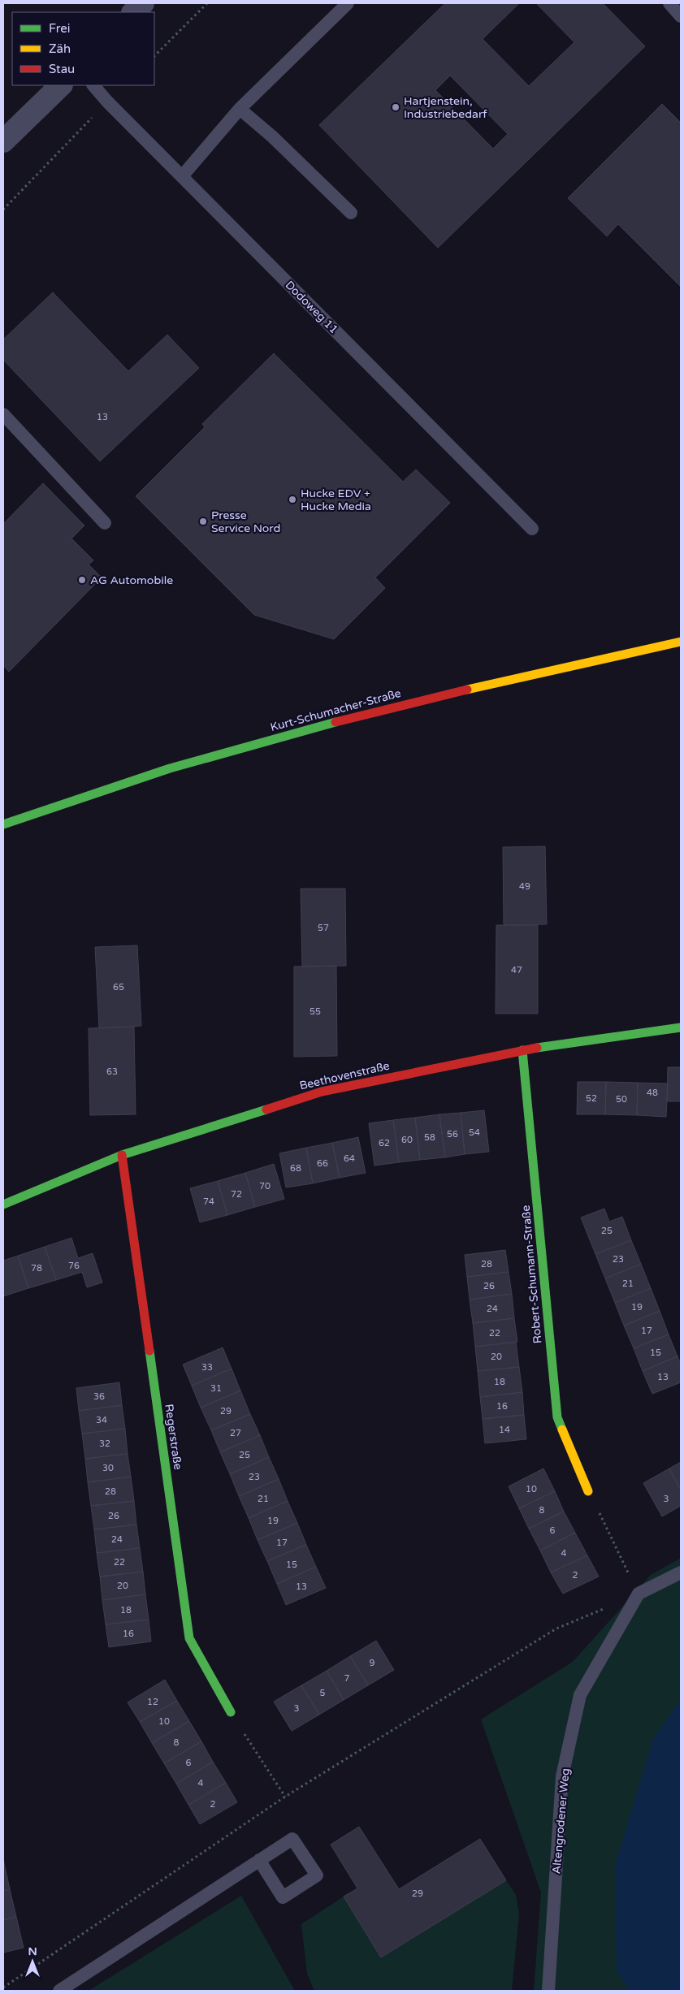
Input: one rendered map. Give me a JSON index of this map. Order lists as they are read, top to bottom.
{
  "streets": {
    "street": [
      "Kurt-Schumacher-Straße",
      "Beethovenstraße",
      "Robert-Schumann-Straße",
      "Regerstraße"
    ],
    "lane": ["Dodoweg 11", "Altengrodener Weg"]
  },
  "crossings": [
    ["Beethovenstraße", "Robert-Schumann-Straße"],
    ["Beethovenstraße", "Regerstraße"]
  ],
  "places": [
    "Hartjenstein, Industriebedarf",
    "Hucke EDV + Hucke Media",
    "Presse Service Nord",
    "AG Automobile"
  ],
  "house_numbers": [
    "13",
    "49",
    "57",
    "47",
    "65",
    "55",
    "63",
    "48",
    "52",
    "50",
    "54",
    "56",
    "58",
    "60",
    "62",
    "64",
    "66",
    "68",
    "70",
    "72",
    "74",
    "25",
    "23",
    "28",
    "76",
    "78",
    "21",
    "26",
    "19",
    "24",
    "17",
    "22",
    "15",
    "20",
    "33",
    "13",
    "18",
    "31",
    "36",
    "16",
    "29",
    "34",
    "14",
    "27",
    "32",
    "25",
    "30",
    "23",
    "10",
    "28",
    "21",
    "3",
    "8",
    "26",
    "19",
    "6",
    "24",
    "17",
    "4",
    "22",
    "15",
    "2",
    "20",
    "13",
    "18",
    "16",
    "9",
    "7",
    "5",
    "12",
    "3",
    "10",
    "8",
    "6",
    "4",
    "2",
    "29"
  ],
  "legend": ["Frei", "Zäh", "Stau"],
  "north": "top"
}
